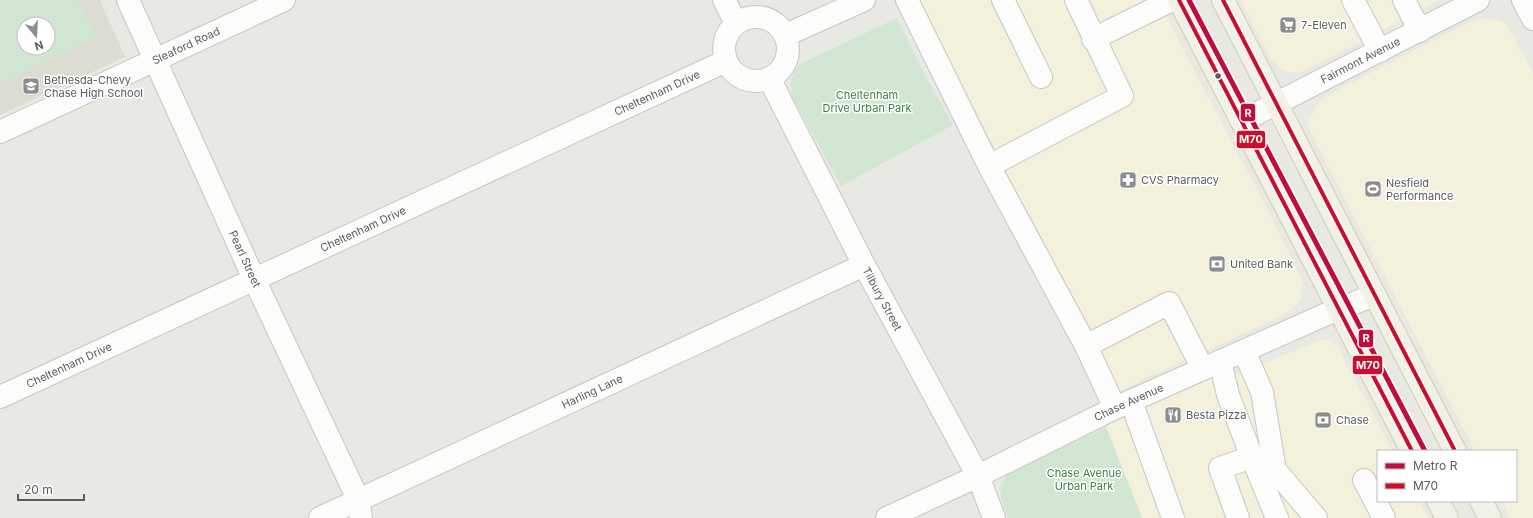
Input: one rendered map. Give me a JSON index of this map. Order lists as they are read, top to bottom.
{
  "streets": {
    "street": [
      "Sleaford Road",
      "Fairmont Avenue",
      "Cheltenham Drive",
      "Pearl Street",
      "Tilbury Street",
      "Harling Lane",
      "Chase Avenue"
    ]
  },
  "crossings": [
    ["Sleaford Road", "Pearl Street"],
    ["Cheltenham Drive", "Pearl Street"],
    ["Cheltenham Drive", "Tilbury Street"],
    ["Pearl Street", "Harling Lane"],
    ["Tilbury Street", "Harling Lane"],
    ["Tilbury Street", "Chase Avenue"]
  ],
  "parks": ["Cheltenham Drive Urban Park", "Chase Avenue Urban Park"],
  "places": {
    "supermarket": ["7-Eleven"],
    "school or university": ["Bethesda-Chevy Chase High School"],
    "pharmacy": ["CVS Pharmacy"],
    "sports": ["Nesfield Performance"],
    "bank": ["United Bank", "Chase"],
    "restaurant": ["Besta Pizza"]
  },
  "lines": ["metro line R", "transit line M70"],
  "legend": ["Metro R", "M70"],
  "scale_bar": "20 m",
  "north": "bottom"
}
